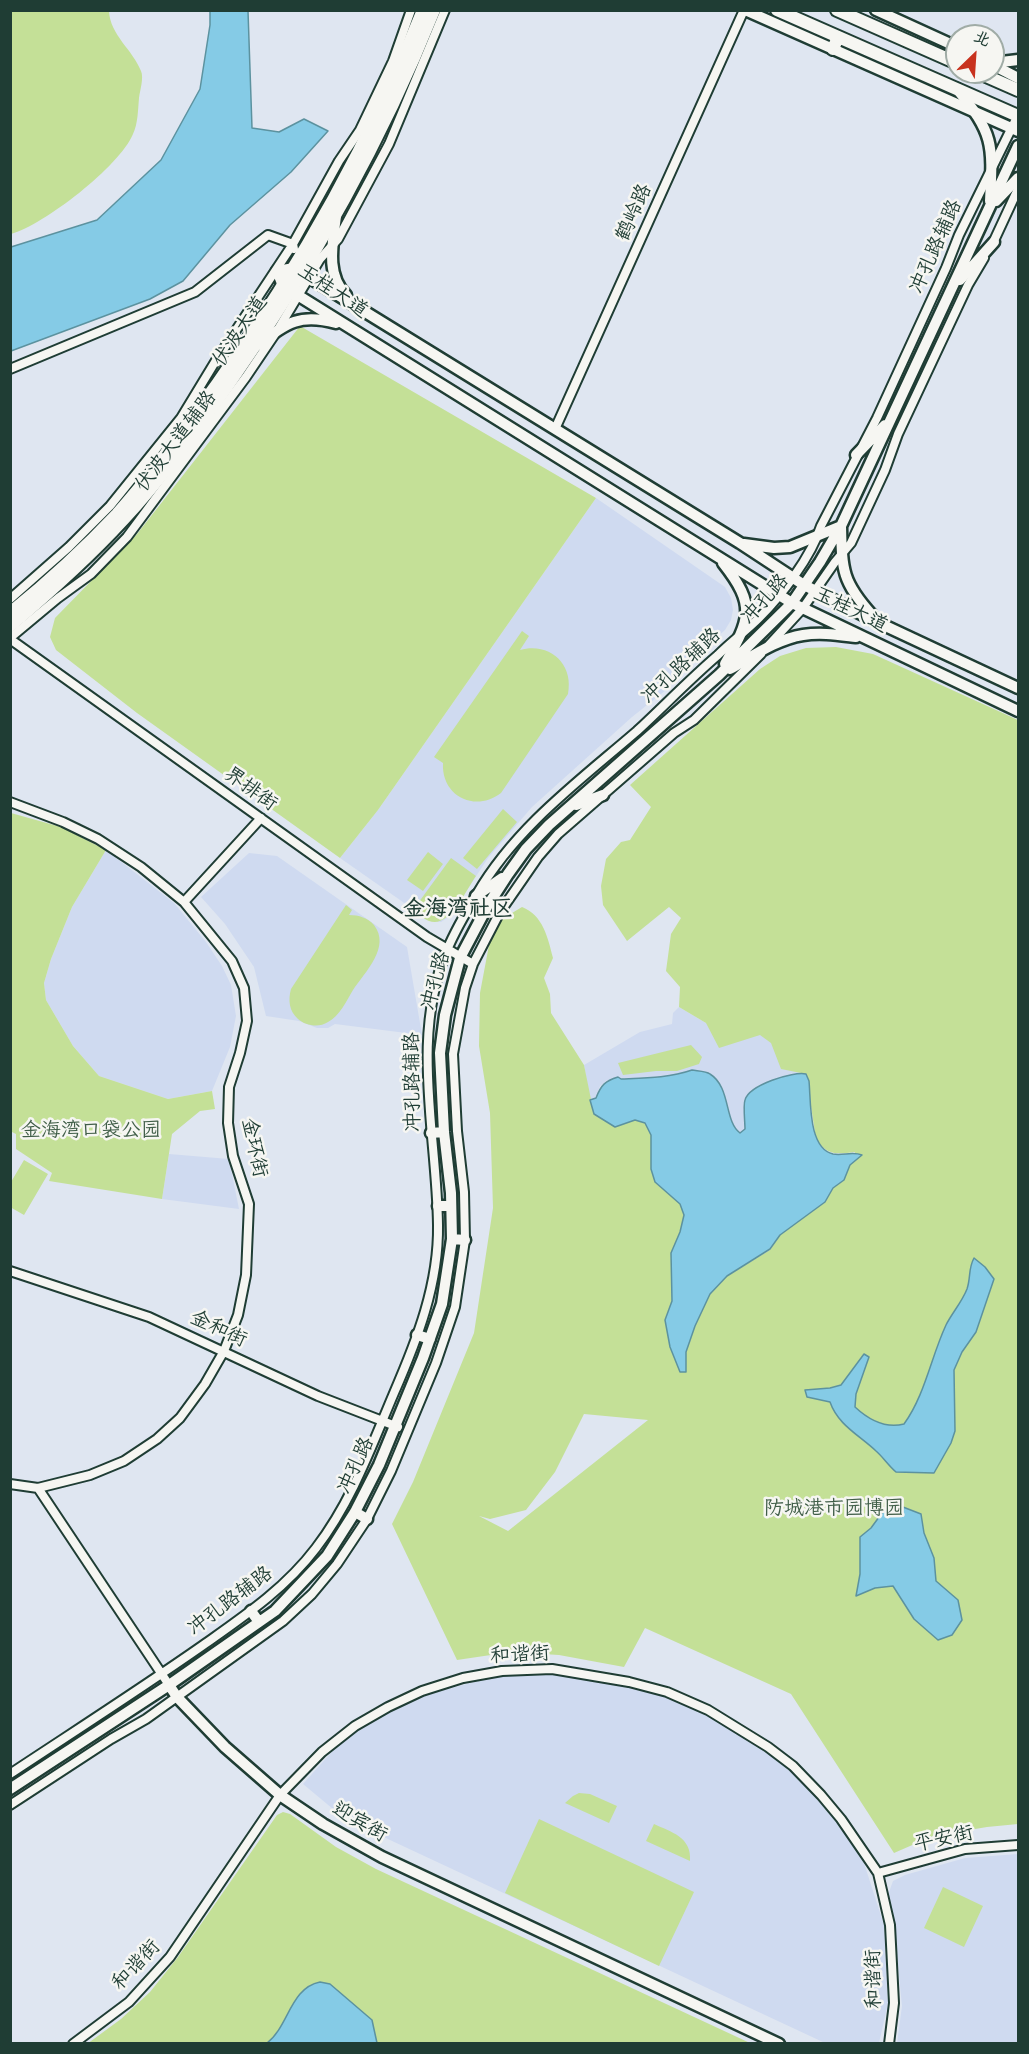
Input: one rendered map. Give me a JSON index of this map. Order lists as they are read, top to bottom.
{
  "streets": {
    "main road": [
      "玉桂大道",
      "伏波大道",
      "冲孔路",
      "迎宾街"
    ],
    "street": [
      "鹤岭路",
      "冲孔路辅路",
      "伏波大道辅路",
      "界排街",
      "金环街",
      "金和街",
      "和谐街",
      "平安街"
    ]
  },
  "crossings": [
    ["鹤岭路", "玉桂大道"],
    ["冲孔路辅路", "玉桂大道"],
    ["冲孔路辅路", "界排街"],
    ["冲孔路辅路", "金和街"],
    ["冲孔路辅路", "迎宾街"],
    ["玉桂大道", "伏波大道"],
    ["玉桂大道", "伏波大道辅路"],
    ["玉桂大道", "冲孔路"],
    ["伏波大道", "伏波大道辅路"],
    ["伏波大道辅路", "界排街"],
    ["冲孔路", "界排街"],
    ["冲孔路", "金和街"],
    ["冲孔路", "迎宾街"],
    ["金环街", "金和街"],
    ["金环街", "迎宾街"],
    ["和谐街", "迎宾街"],
    ["和谐街", "平安街"]
  ],
  "districts": ["金海湾社区"],
  "parks": ["金海湾口袋公园", "防城港市园博园"],
  "north": "top right"
}
